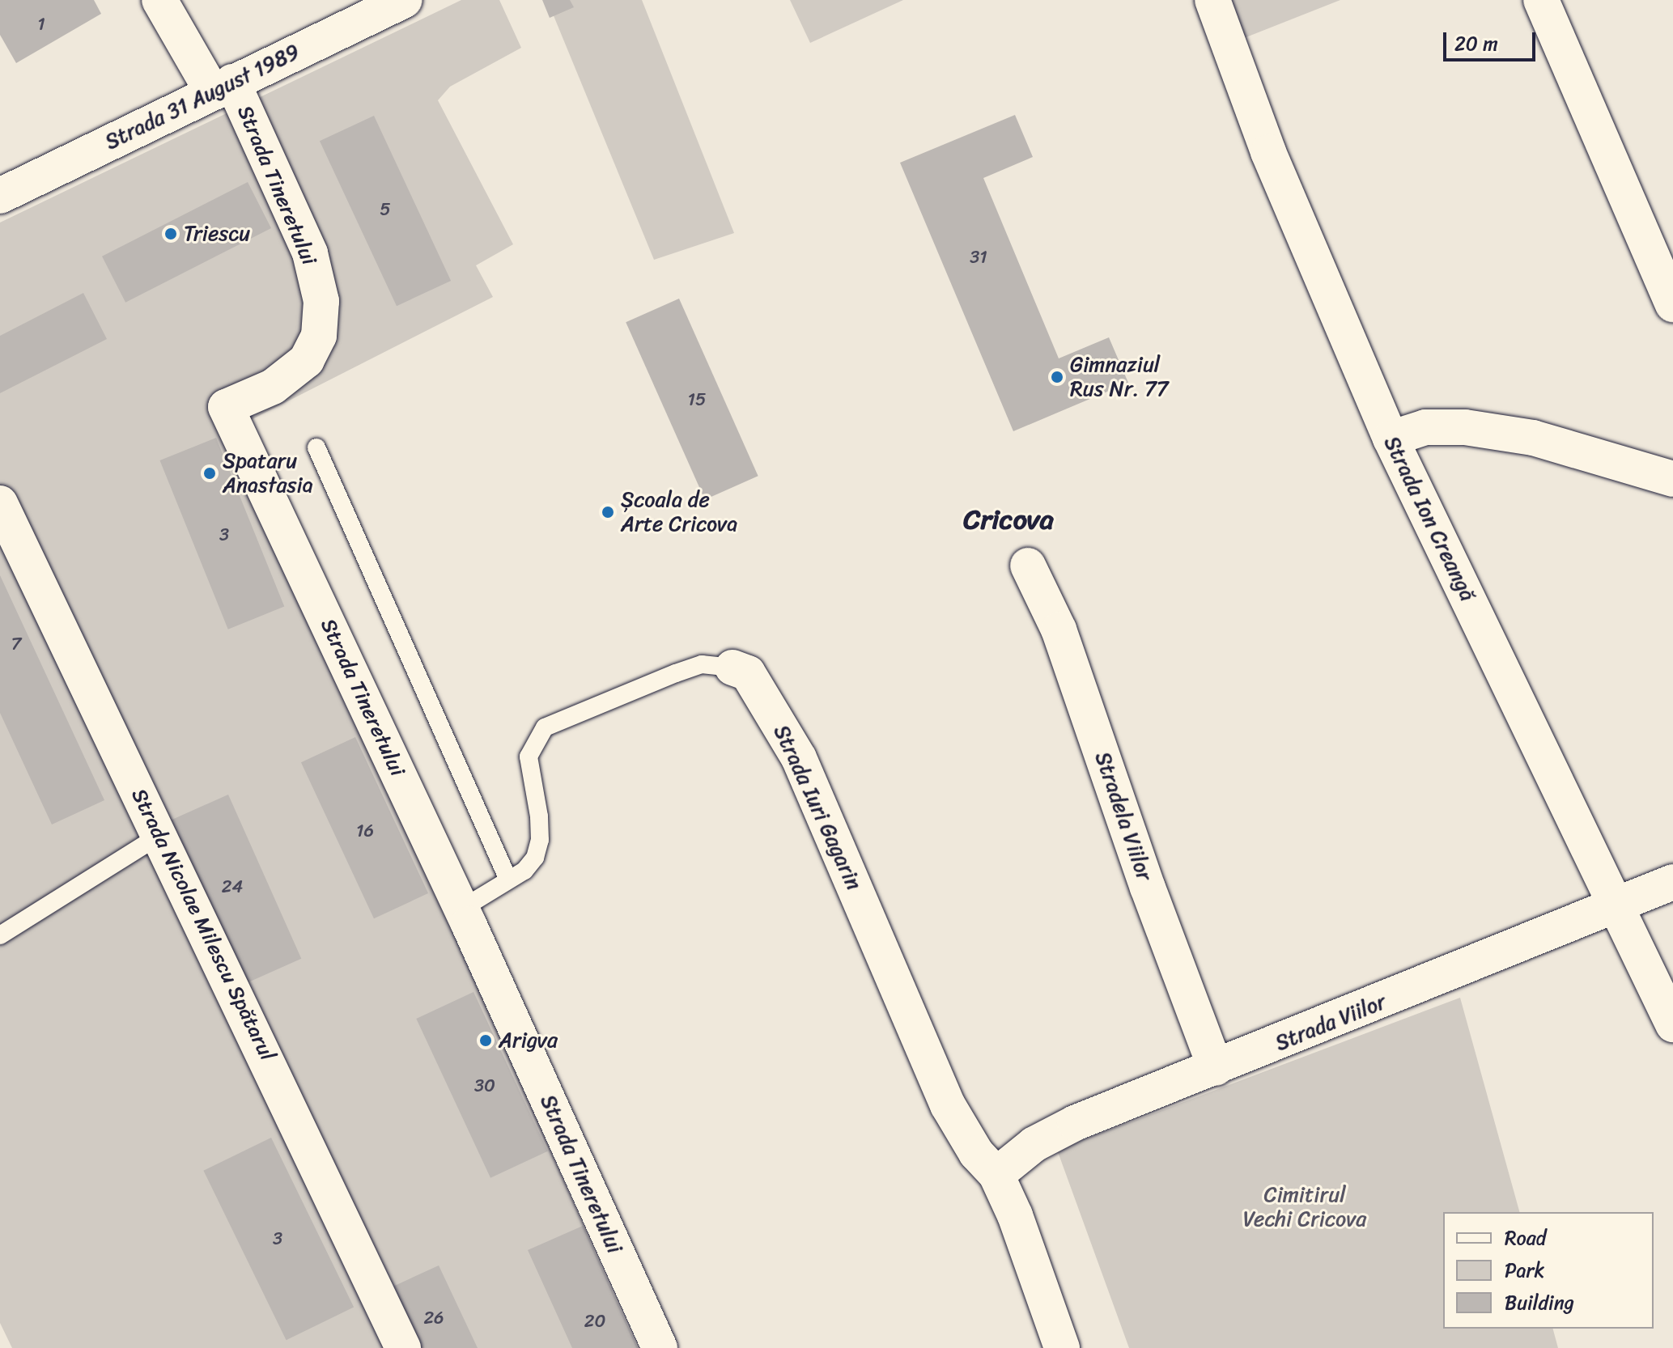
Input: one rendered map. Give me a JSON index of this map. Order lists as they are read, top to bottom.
{
  "streets": {
    "street": [
      "Strada 31 August 1989",
      "Strada Tineretului",
      "Strada Ion Creangă",
      "Strada Iuri Gagarin",
      "Stradela Viilor",
      "Strada Nicolae Milescu Spătarul",
      "Strada Viilor"
    ]
  },
  "crossings": [
    ["Strada 31 August 1989", "Strada Tineretului"],
    ["Strada Tineretului", "Strada Iuri Gagarin"],
    ["Strada Ion Creangă", "Strada Viilor"],
    ["Strada Iuri Gagarin", "Strada Viilor"],
    ["Stradela Viilor", "Strada Viilor"]
  ],
  "districts": ["Cricova"],
  "parks": ["Cimitirul Vechi Cricova"],
  "places": [
    "Triescu",
    "Gimnaziul Rus Nr. 77",
    "Spataru Anastasia",
    "Școala de Arte Cricova",
    "Arigva"
  ],
  "house_numbers": [
    "1",
    "5",
    "31",
    "15",
    "3",
    "7",
    "16",
    "24",
    "30",
    "3",
    "26",
    "20"
  ],
  "legend": ["Road", "Park", "Building"],
  "scale_bar": "20 m"
}
